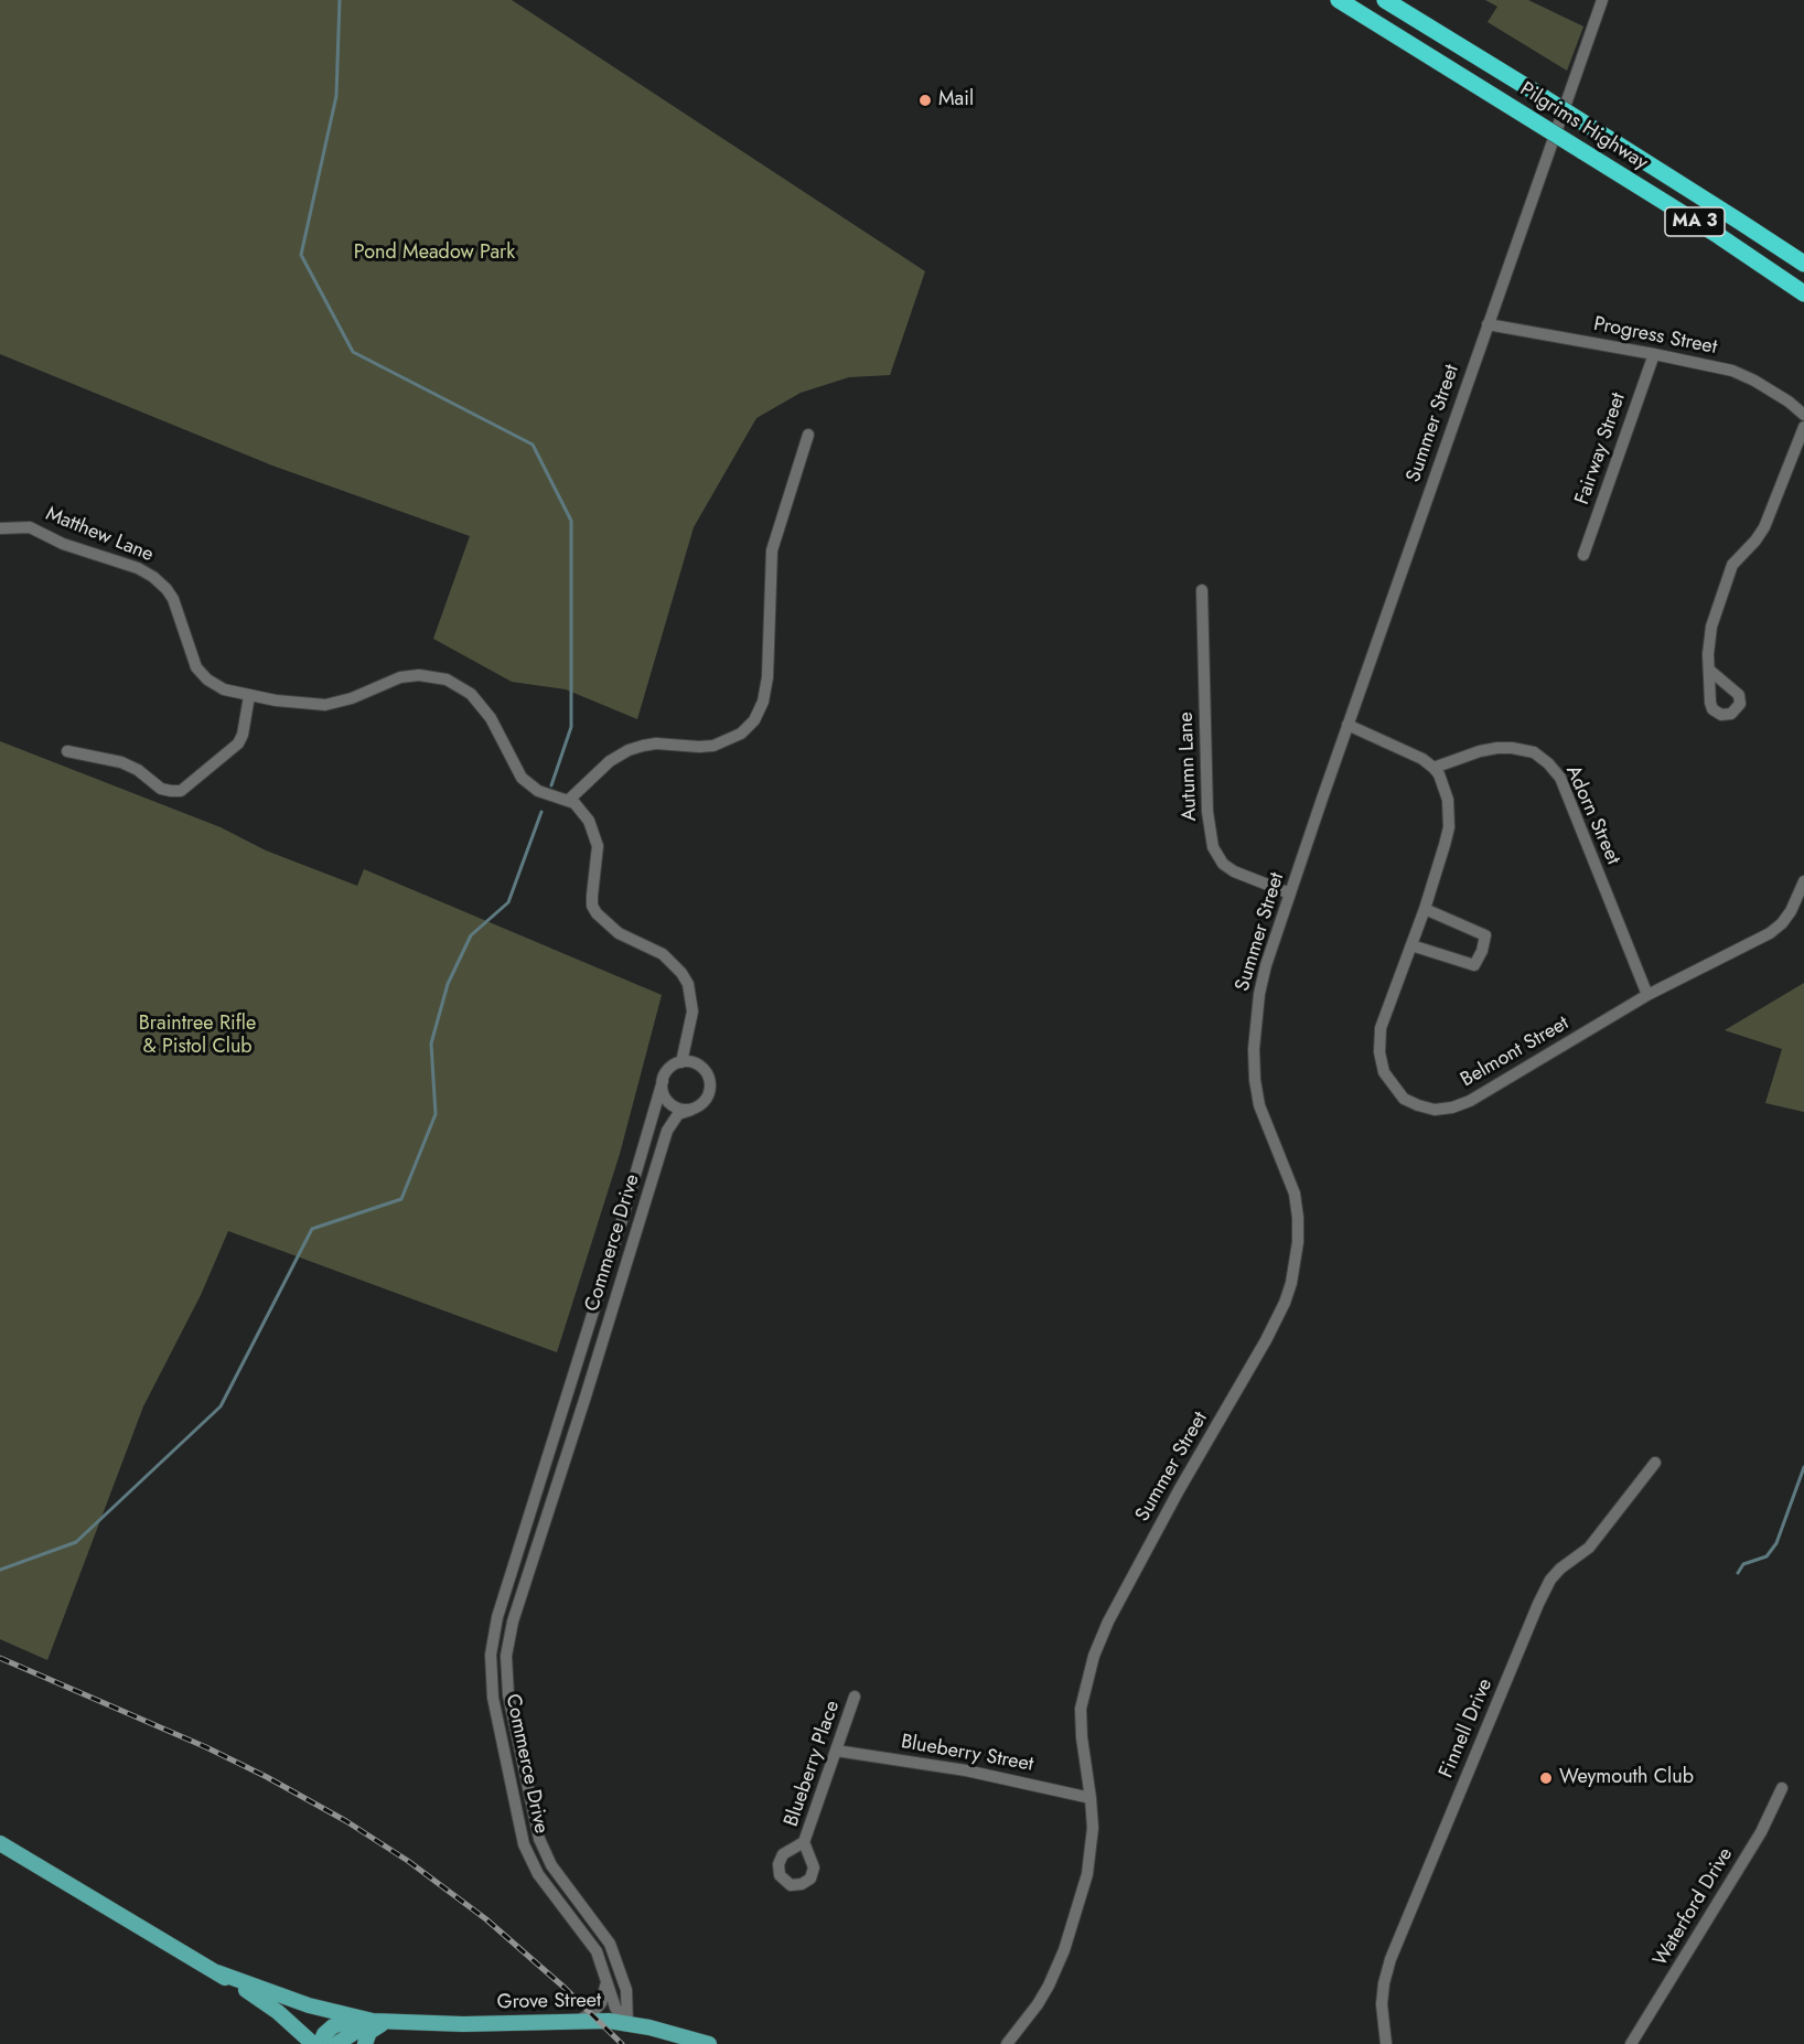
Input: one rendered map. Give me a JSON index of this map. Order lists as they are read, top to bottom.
{
  "streets": {
    "highway": ["Pilgrims Highway", "MA 3"],
    "main road": ["Grove Street"],
    "street": [
      "Progress Street",
      "Summer Street",
      "Fairway Street",
      "Matthew Lane",
      "Autumn Lane",
      "Adorn Street",
      "Belmont Street",
      "Commerce Drive",
      "Finnell Drive",
      "Blueberry Street",
      "Blueberry Place",
      "Waterford Drive"
    ]
  },
  "crossings": [
    ["Progress Street", "Summer Street"],
    ["Progress Street", "Fairway Street"],
    ["Summer Street", "Autumn Lane"],
    ["Summer Street", "Blueberry Street"],
    ["Adorn Street", "Belmont Street"],
    ["Commerce Drive", "Grove Street"],
    ["Blueberry Street", "Blueberry Place"]
  ],
  "parks": ["Pond Meadow Park", "Braintree Rifle & Pistol Club"],
  "places": ["Mail", "Weymouth Club"]
}
